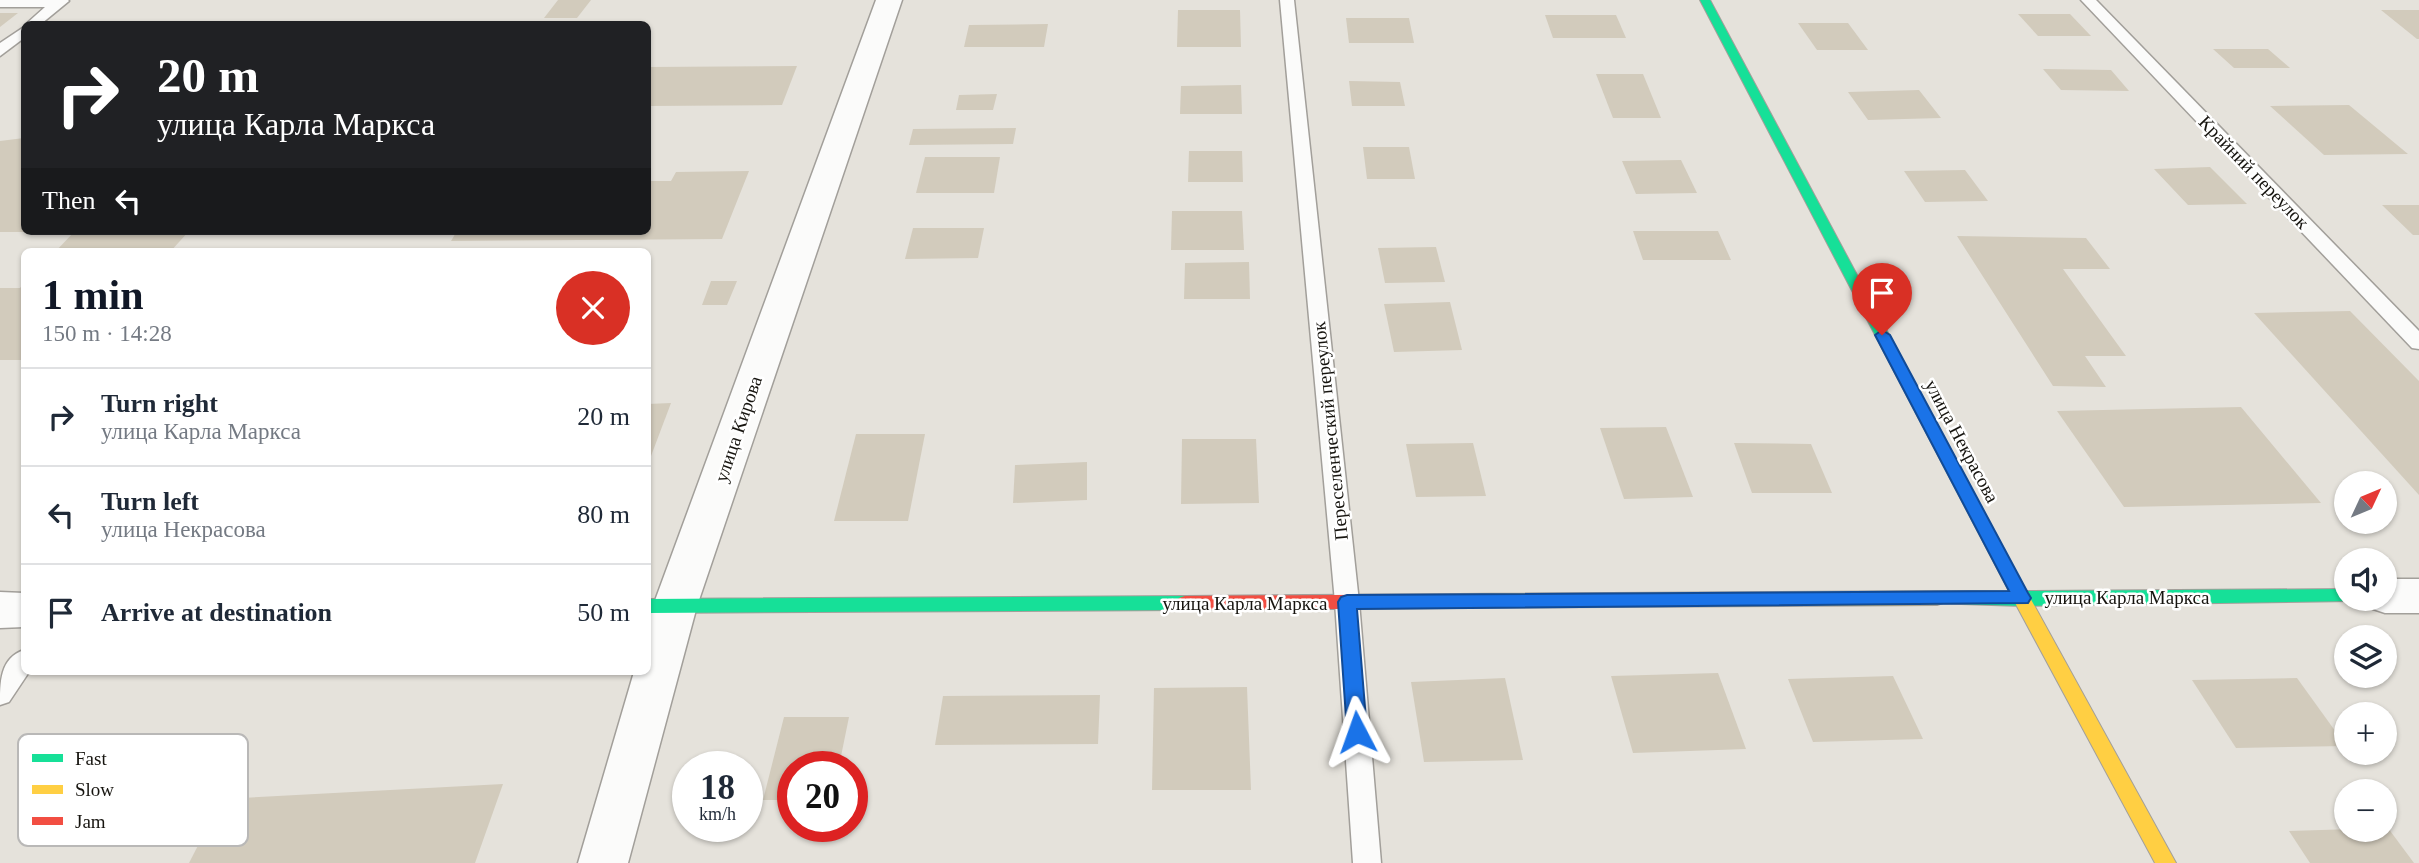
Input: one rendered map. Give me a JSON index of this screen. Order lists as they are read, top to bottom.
{
  "streets": {
    "street": ["улица Кирова", "улица Некрасова", "улица Карла Маркса"],
    "lane": ["Крайний переулок", "Переселенческий переулок"]
  },
  "crossings": [
    ["улица Кирова", "улица Карла Маркса"],
    ["Переселенческий переулок", "улица Карла Маркса"],
    ["улица Некрасова", "улица Карла Маркса"]
  ],
  "legend": ["Fast", "Slow", "Jam"],
  "north": "top right",
  "page": {
    "turn": ["20 m", "улица Карла Маркса"],
    "then": "Then",
    "heading": ["1 min", "150 m · 14:28"],
    "list": [
      {
        "name": "Turn right",
        "note": "улица Карла Маркса",
        "value": "20 m"
      },
      {
        "name": "Turn left",
        "note": "улица Некрасова",
        "value": "80 m"
      },
      {
        "name": "Arrive at destination",
        "value": "50 m"
      }
    ],
    "map_buttons": ["+", "−"],
    "speed": "18 km/h",
    "limit": "20"
  }
}
